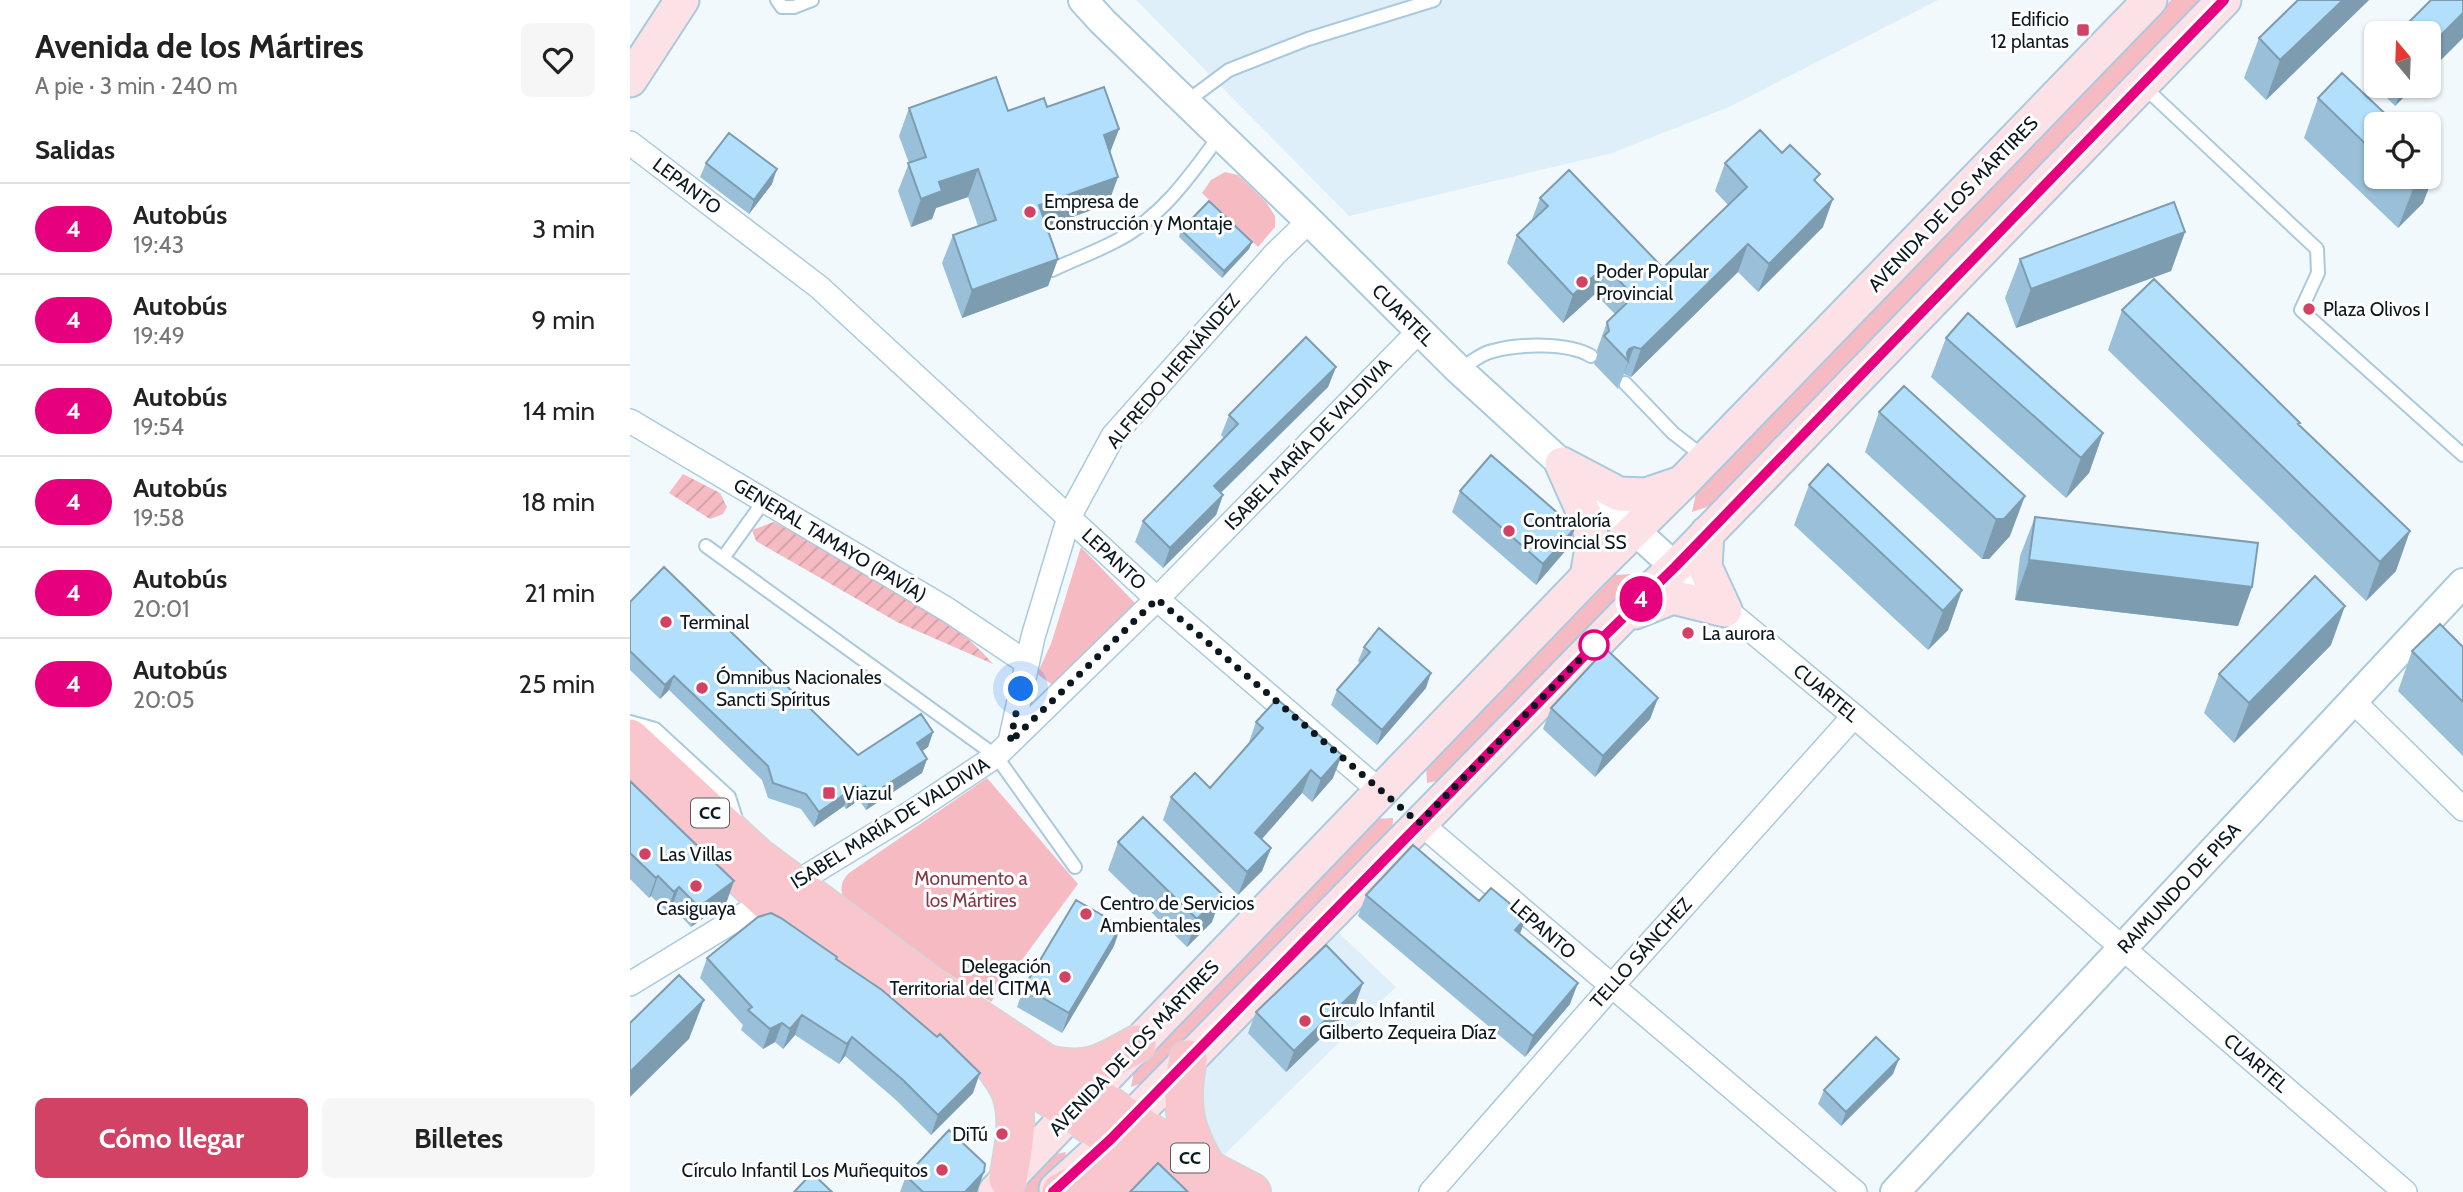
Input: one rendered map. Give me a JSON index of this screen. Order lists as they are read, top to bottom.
{
  "streets": {
    "main road": ["LEPANTO", "AVENIDA DE LOS MÁRTIRES", "CC"],
    "street": [
      "CUARTEL",
      "ALFREDO HERNÁNDEZ",
      "ISABEL MARÍA DE VALDIVIA",
      "GENERAL TAMAYO (PAVÍA)",
      "RAIMUNDO DE PISA",
      "TELLO SÁNCHEZ"
    ]
  },
  "crossings": [
    ["LEPANTO", "AVENIDA DE LOS MÁRTIRES"],
    ["LEPANTO", "ALFREDO HERNÁNDEZ"],
    ["LEPANTO", "ISABEL MARÍA DE VALDIVIA"],
    ["LEPANTO", "TELLO SÁNCHEZ"],
    ["AVENIDA DE LOS MÁRTIRES", "CUARTEL"],
    ["AVENIDA DE LOS MÁRTIRES", "CC"],
    ["CUARTEL", "ALFREDO HERNÁNDEZ"],
    ["CUARTEL", "ISABEL MARÍA DE VALDIVIA"],
    ["CUARTEL", "RAIMUNDO DE PISA"],
    ["CUARTEL", "TELLO SÁNCHEZ"],
    ["ALFREDO HERNÁNDEZ", "ISABEL MARÍA DE VALDIVIA"],
    ["ALFREDO HERNÁNDEZ", "GENERAL TAMAYO (PAVÍA)"],
    ["ISABEL MARÍA DE VALDIVIA", "CC"]
  ],
  "parks": ["Monumento a los Mártires"],
  "places": {
    "transit": ["Edificio 12 plantas", "Viazul"],
    "other": [
      "Empresa de Construcción y Montaje",
      "Poder Popular Provincial",
      "Plaza Olivos I",
      "Contraloría Provincial SS",
      "Terminal",
      "La aurora",
      "Ómnibus Nacionales Sancti Spíritus",
      "Las Villas",
      "Casiguaya",
      "Centro de Servicios Ambientales",
      "Delegación Territorial del CITMA",
      "Círculo Infantil Gilberto Zequeira Díaz",
      "DiTú",
      "Círculo Infantil Los Muñequitos"
    ]
  },
  "lines": ["bus line 4"],
  "north": "top",
  "page": {
    "heading": [
      ["Avenida de los Mártires", "A pie · 3 min · 240 m"],
      "Salidas"
    ],
    "on_map": "4",
    "list": [
      {
        "mark": "4",
        "name": "Autobús",
        "note": "19:43",
        "value": "3 min"
      },
      {
        "mark": "4",
        "name": "Autobús",
        "note": "19:49",
        "value": "9 min"
      },
      {
        "mark": "4",
        "name": "Autobús",
        "note": "19:54",
        "value": "14 min"
      },
      {
        "mark": "4",
        "name": "Autobús",
        "note": "19:58",
        "value": "18 min"
      },
      {
        "mark": "4",
        "name": "Autobús",
        "note": "20:01",
        "value": "21 min"
      },
      {
        "mark": "4",
        "name": "Autobús",
        "note": "20:05",
        "value": "25 min"
      }
    ],
    "buttons": ["Cómo llegar", "Billetes"]
  }
}
